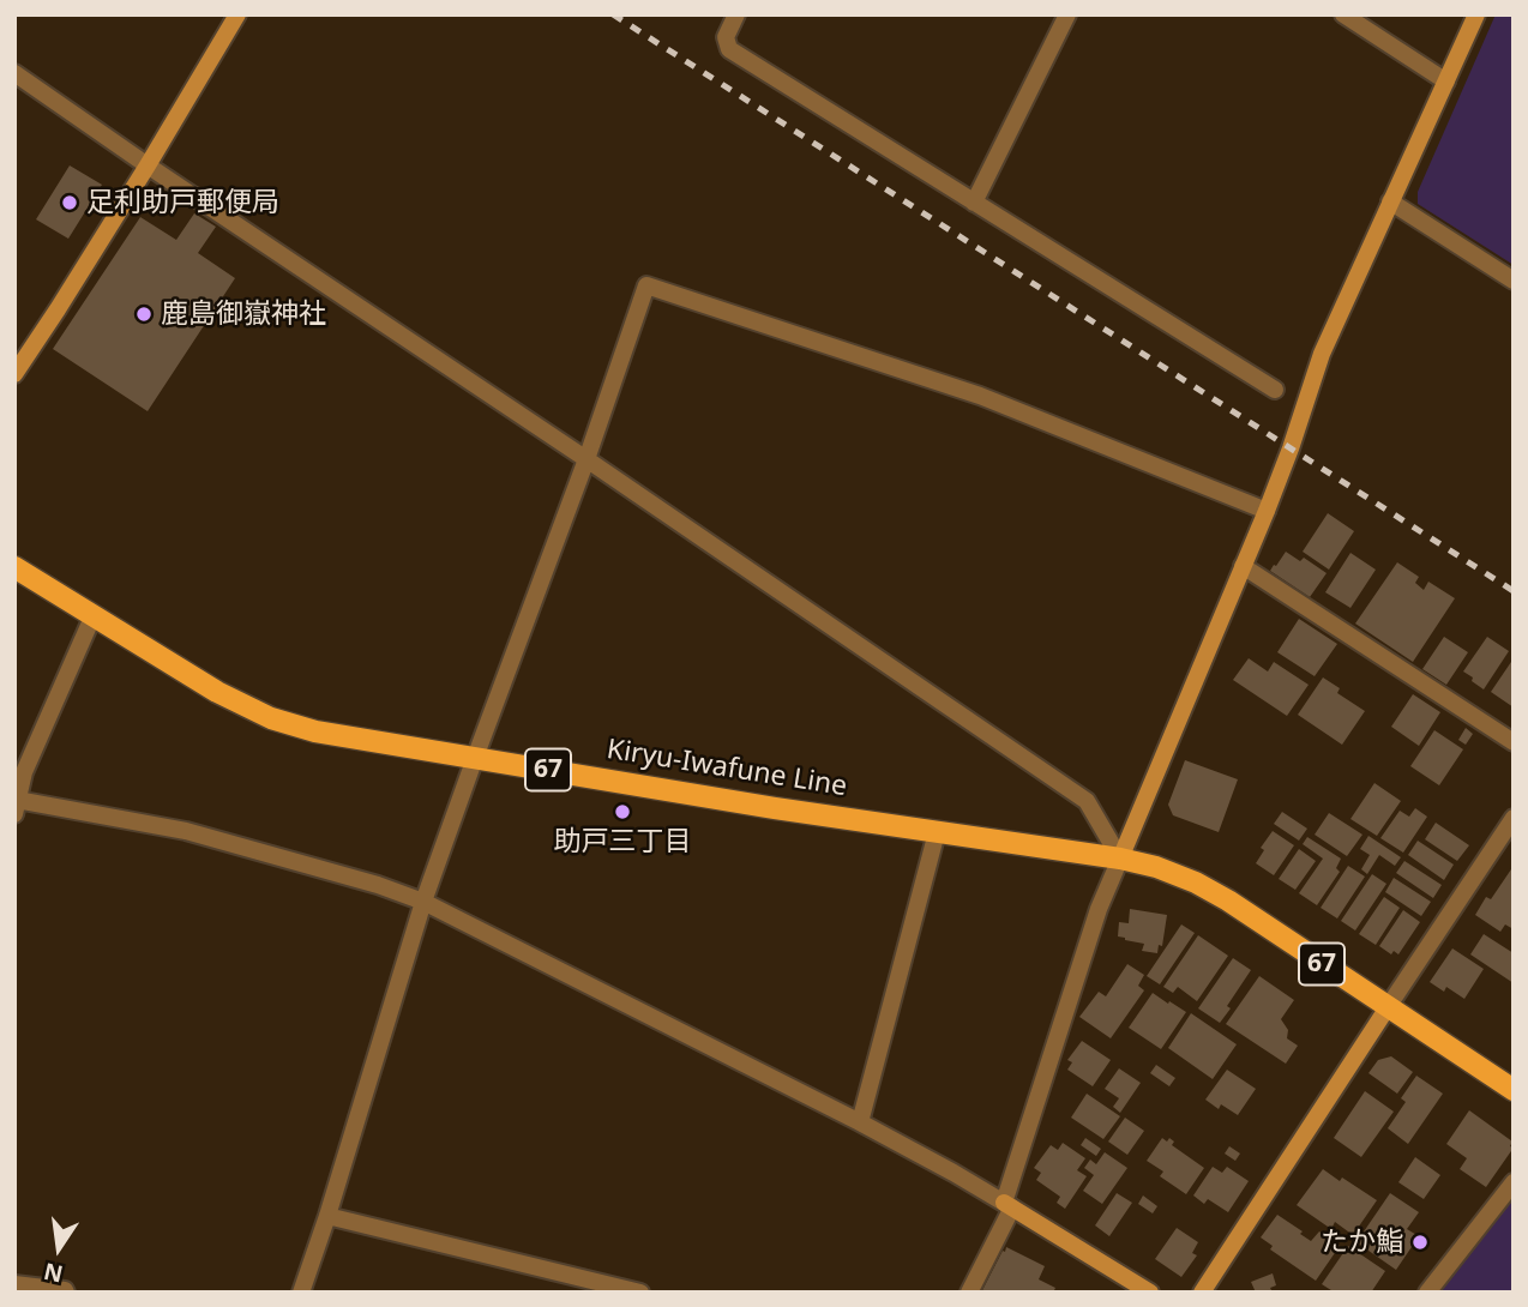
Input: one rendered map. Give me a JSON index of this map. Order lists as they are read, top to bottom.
{
  "streets": {
    "main road": ["Kiryu-Iwafune Line", "67"]
  },
  "crossings": [
    ["Kiryu-Iwafune Line", "67"]
  ],
  "places": [
    "足利助戸郵便局",
    "鹿島御嶽神社",
    "助戸三丁目",
    "たか鮨"
  ],
  "north": "bottom"
}
